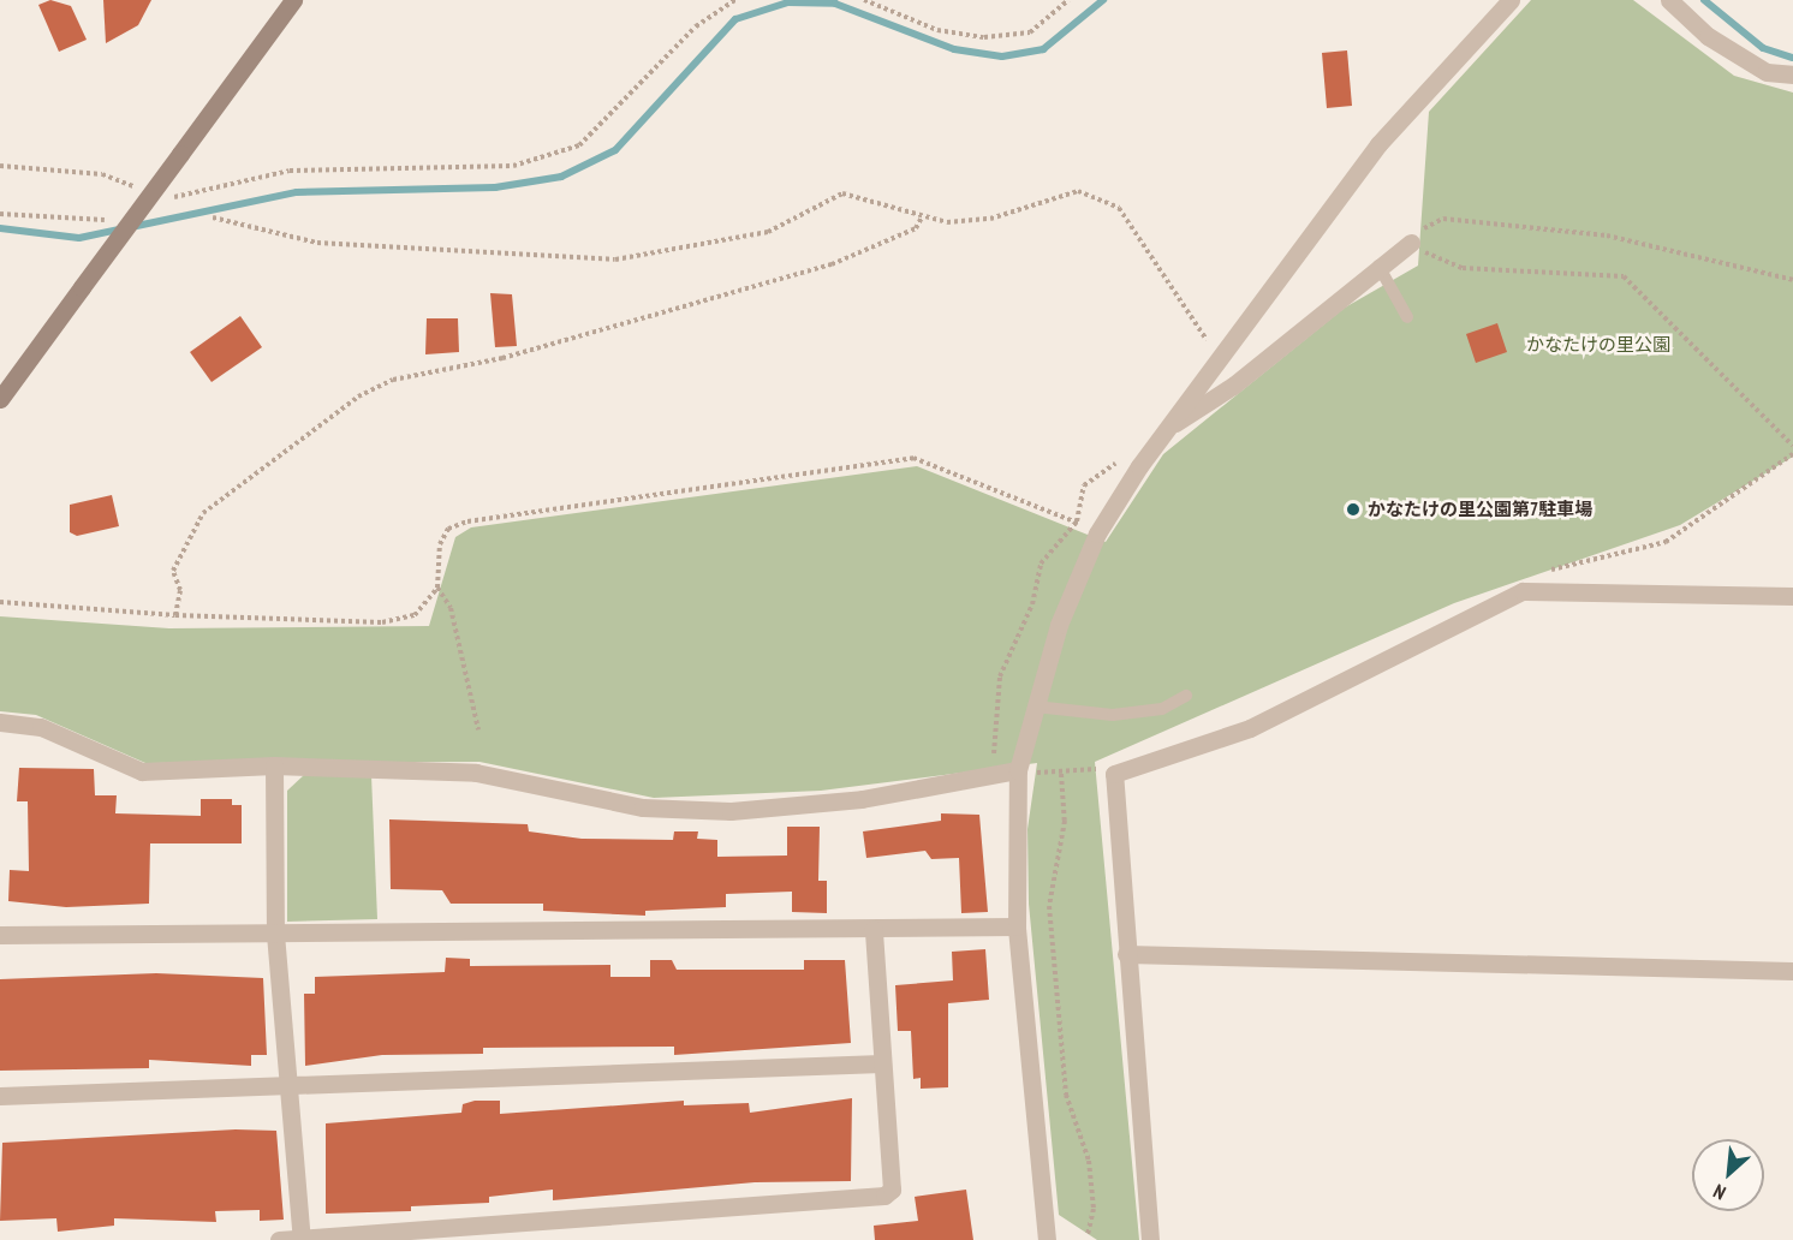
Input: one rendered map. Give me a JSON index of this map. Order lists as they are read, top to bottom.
{
  "parks": ["かなたけの里公園"],
  "places": ["かなたけの里公園第7駐車場"],
  "north": "bottom left"
}
